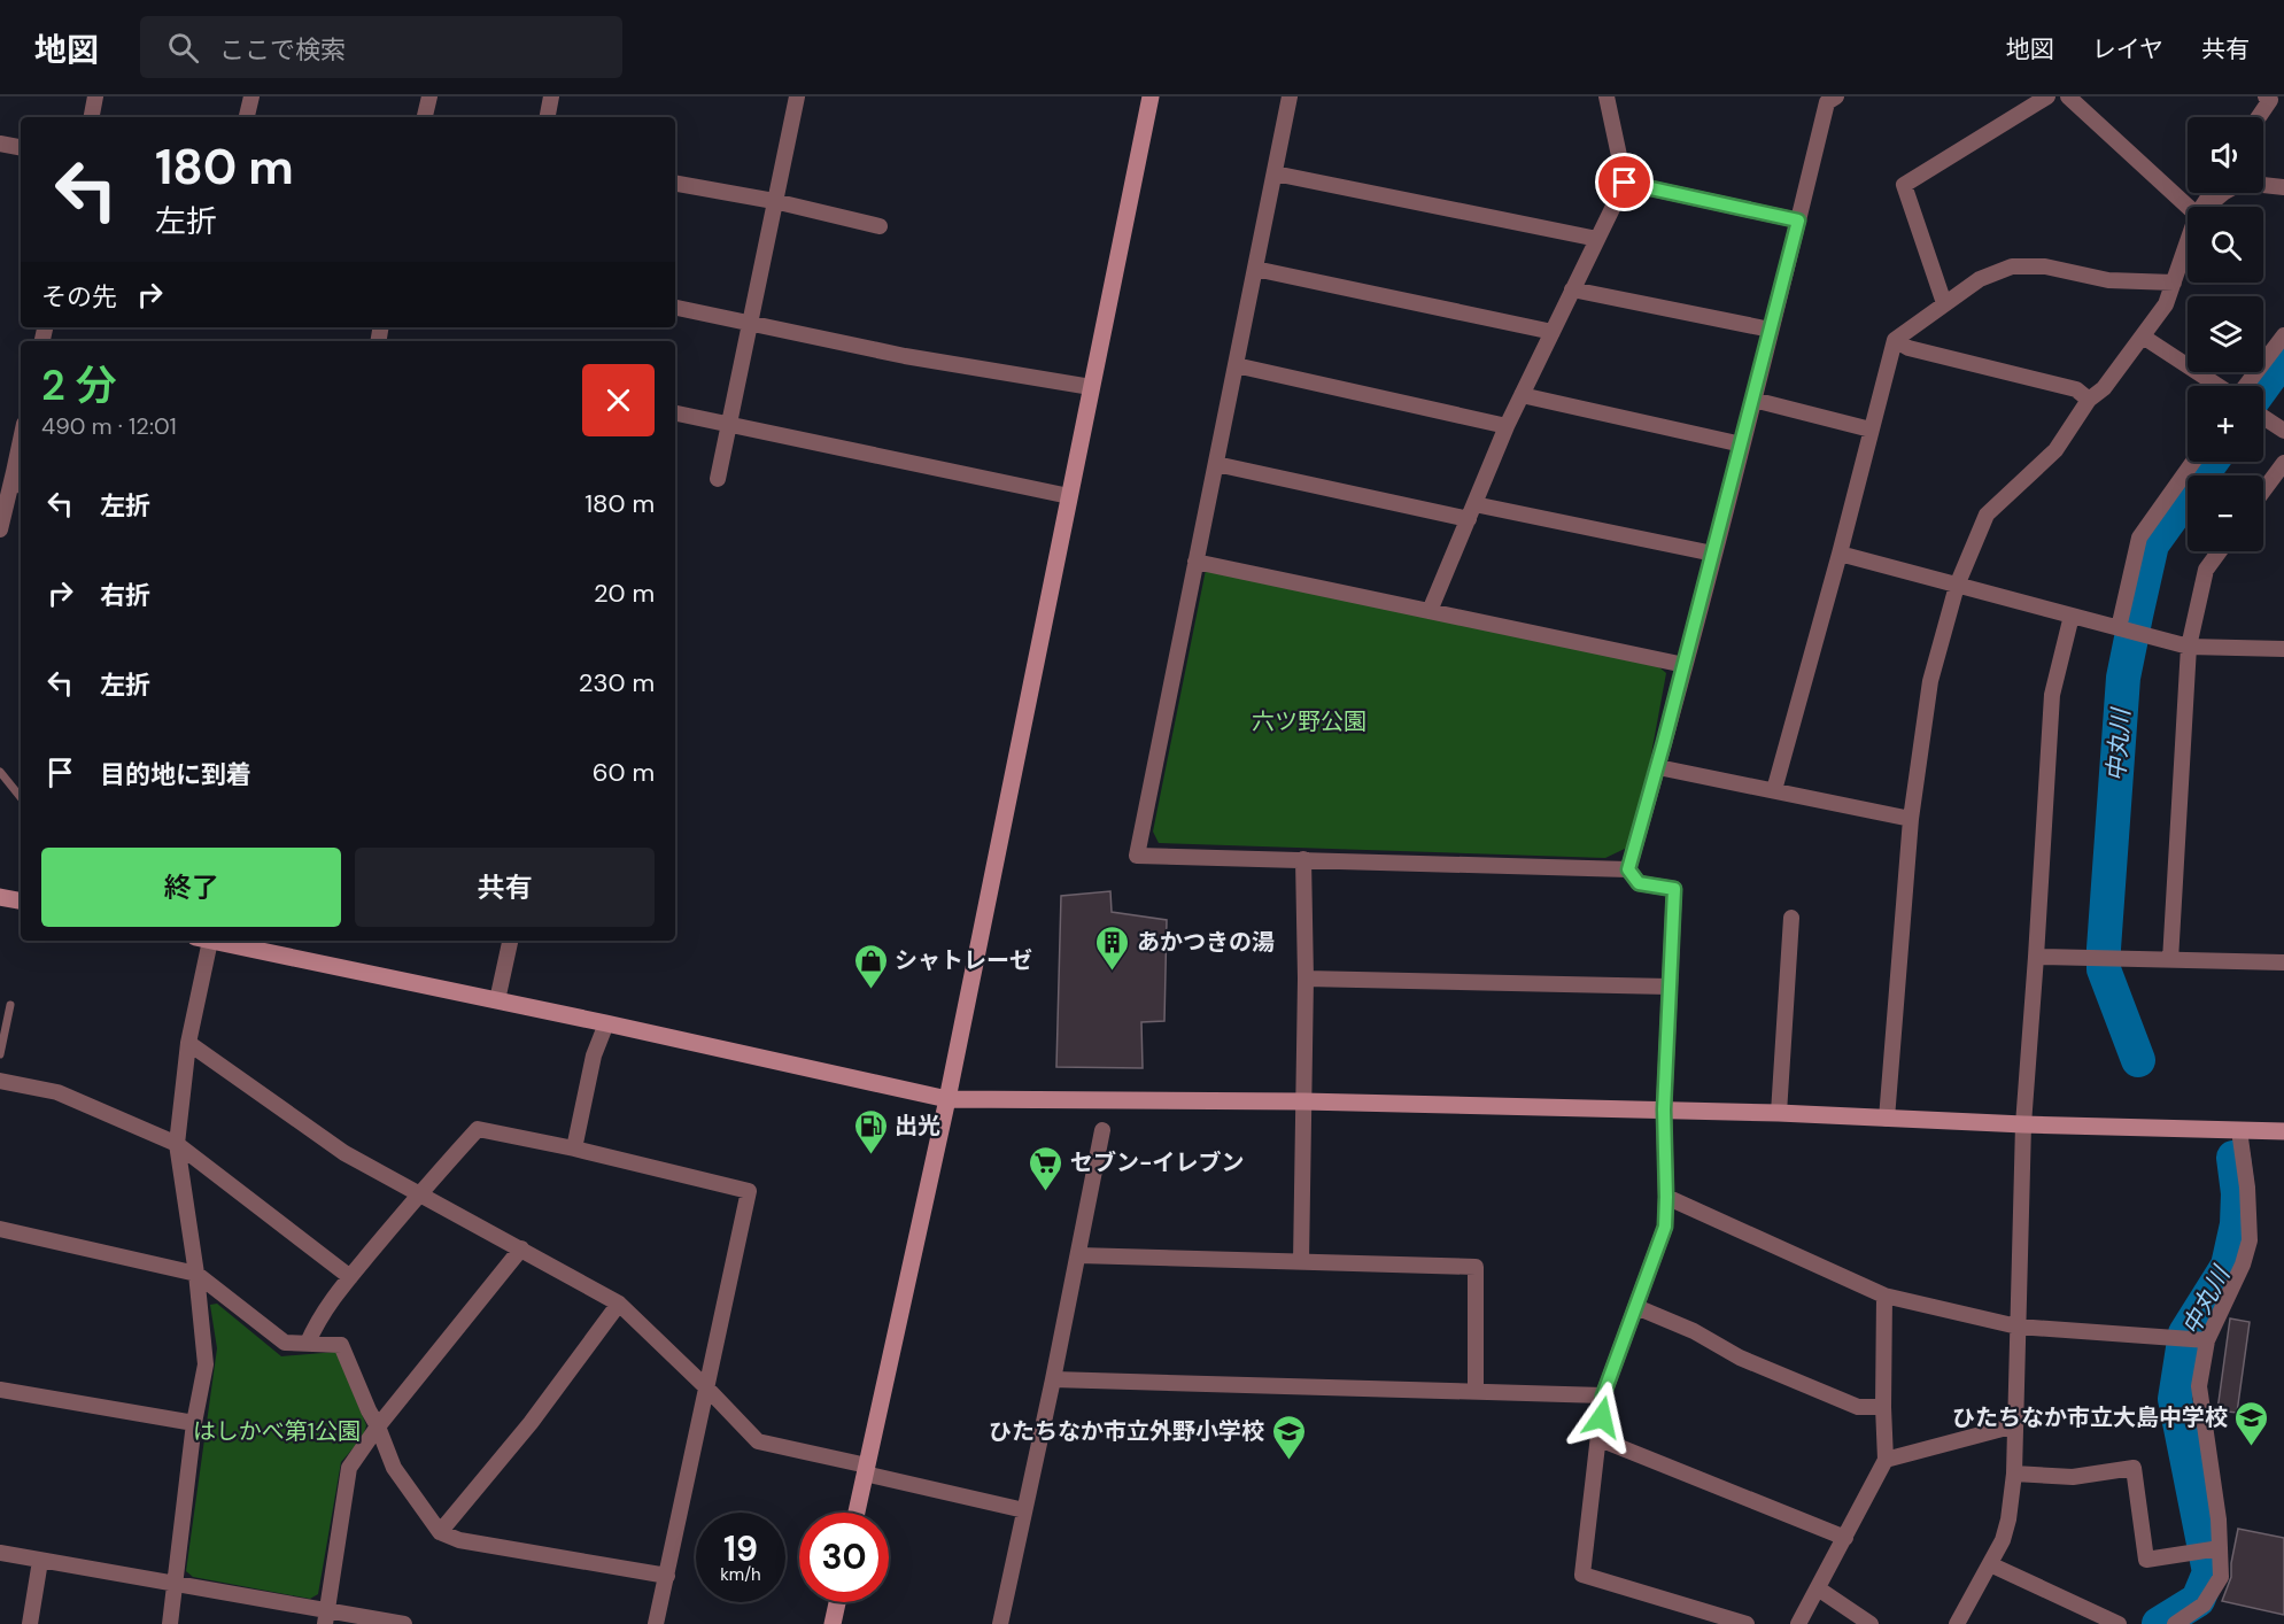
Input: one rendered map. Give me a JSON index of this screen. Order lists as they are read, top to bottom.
{
  "water": ["中丸川"],
  "parks": ["六ツ野公園", "はしかべ第1公園"],
  "places": {
    "building": ["あかつきの湯"],
    "shop": ["シャトレーゼ"],
    "fuel station": ["出光"],
    "supermarket": ["セブン-イレブン"],
    "school or university": ["ひたちなか市立大島中学校", "ひたちなか市立外野小学校"]
  },
  "page": {
    "header": "地図",
    "search": "ここで検索",
    "nav": ["地図", "レイヤ", "共有"],
    "map_buttons": ["+", "−"],
    "turn": ["180 m", "左折"],
    "then": "その先",
    "heading": ["2 分", "490 m · 12:01"],
    "list": [
      {
        "name": "左折",
        "value": "180 m"
      },
      {
        "name": "右折",
        "value": "20 m"
      },
      {
        "name": "左折",
        "value": "230 m"
      },
      {
        "name": "目的地に到着",
        "value": "60 m"
      }
    ],
    "buttons": ["終了", "共有"],
    "speed": "19 km/h",
    "limit": "30"
  }
}
